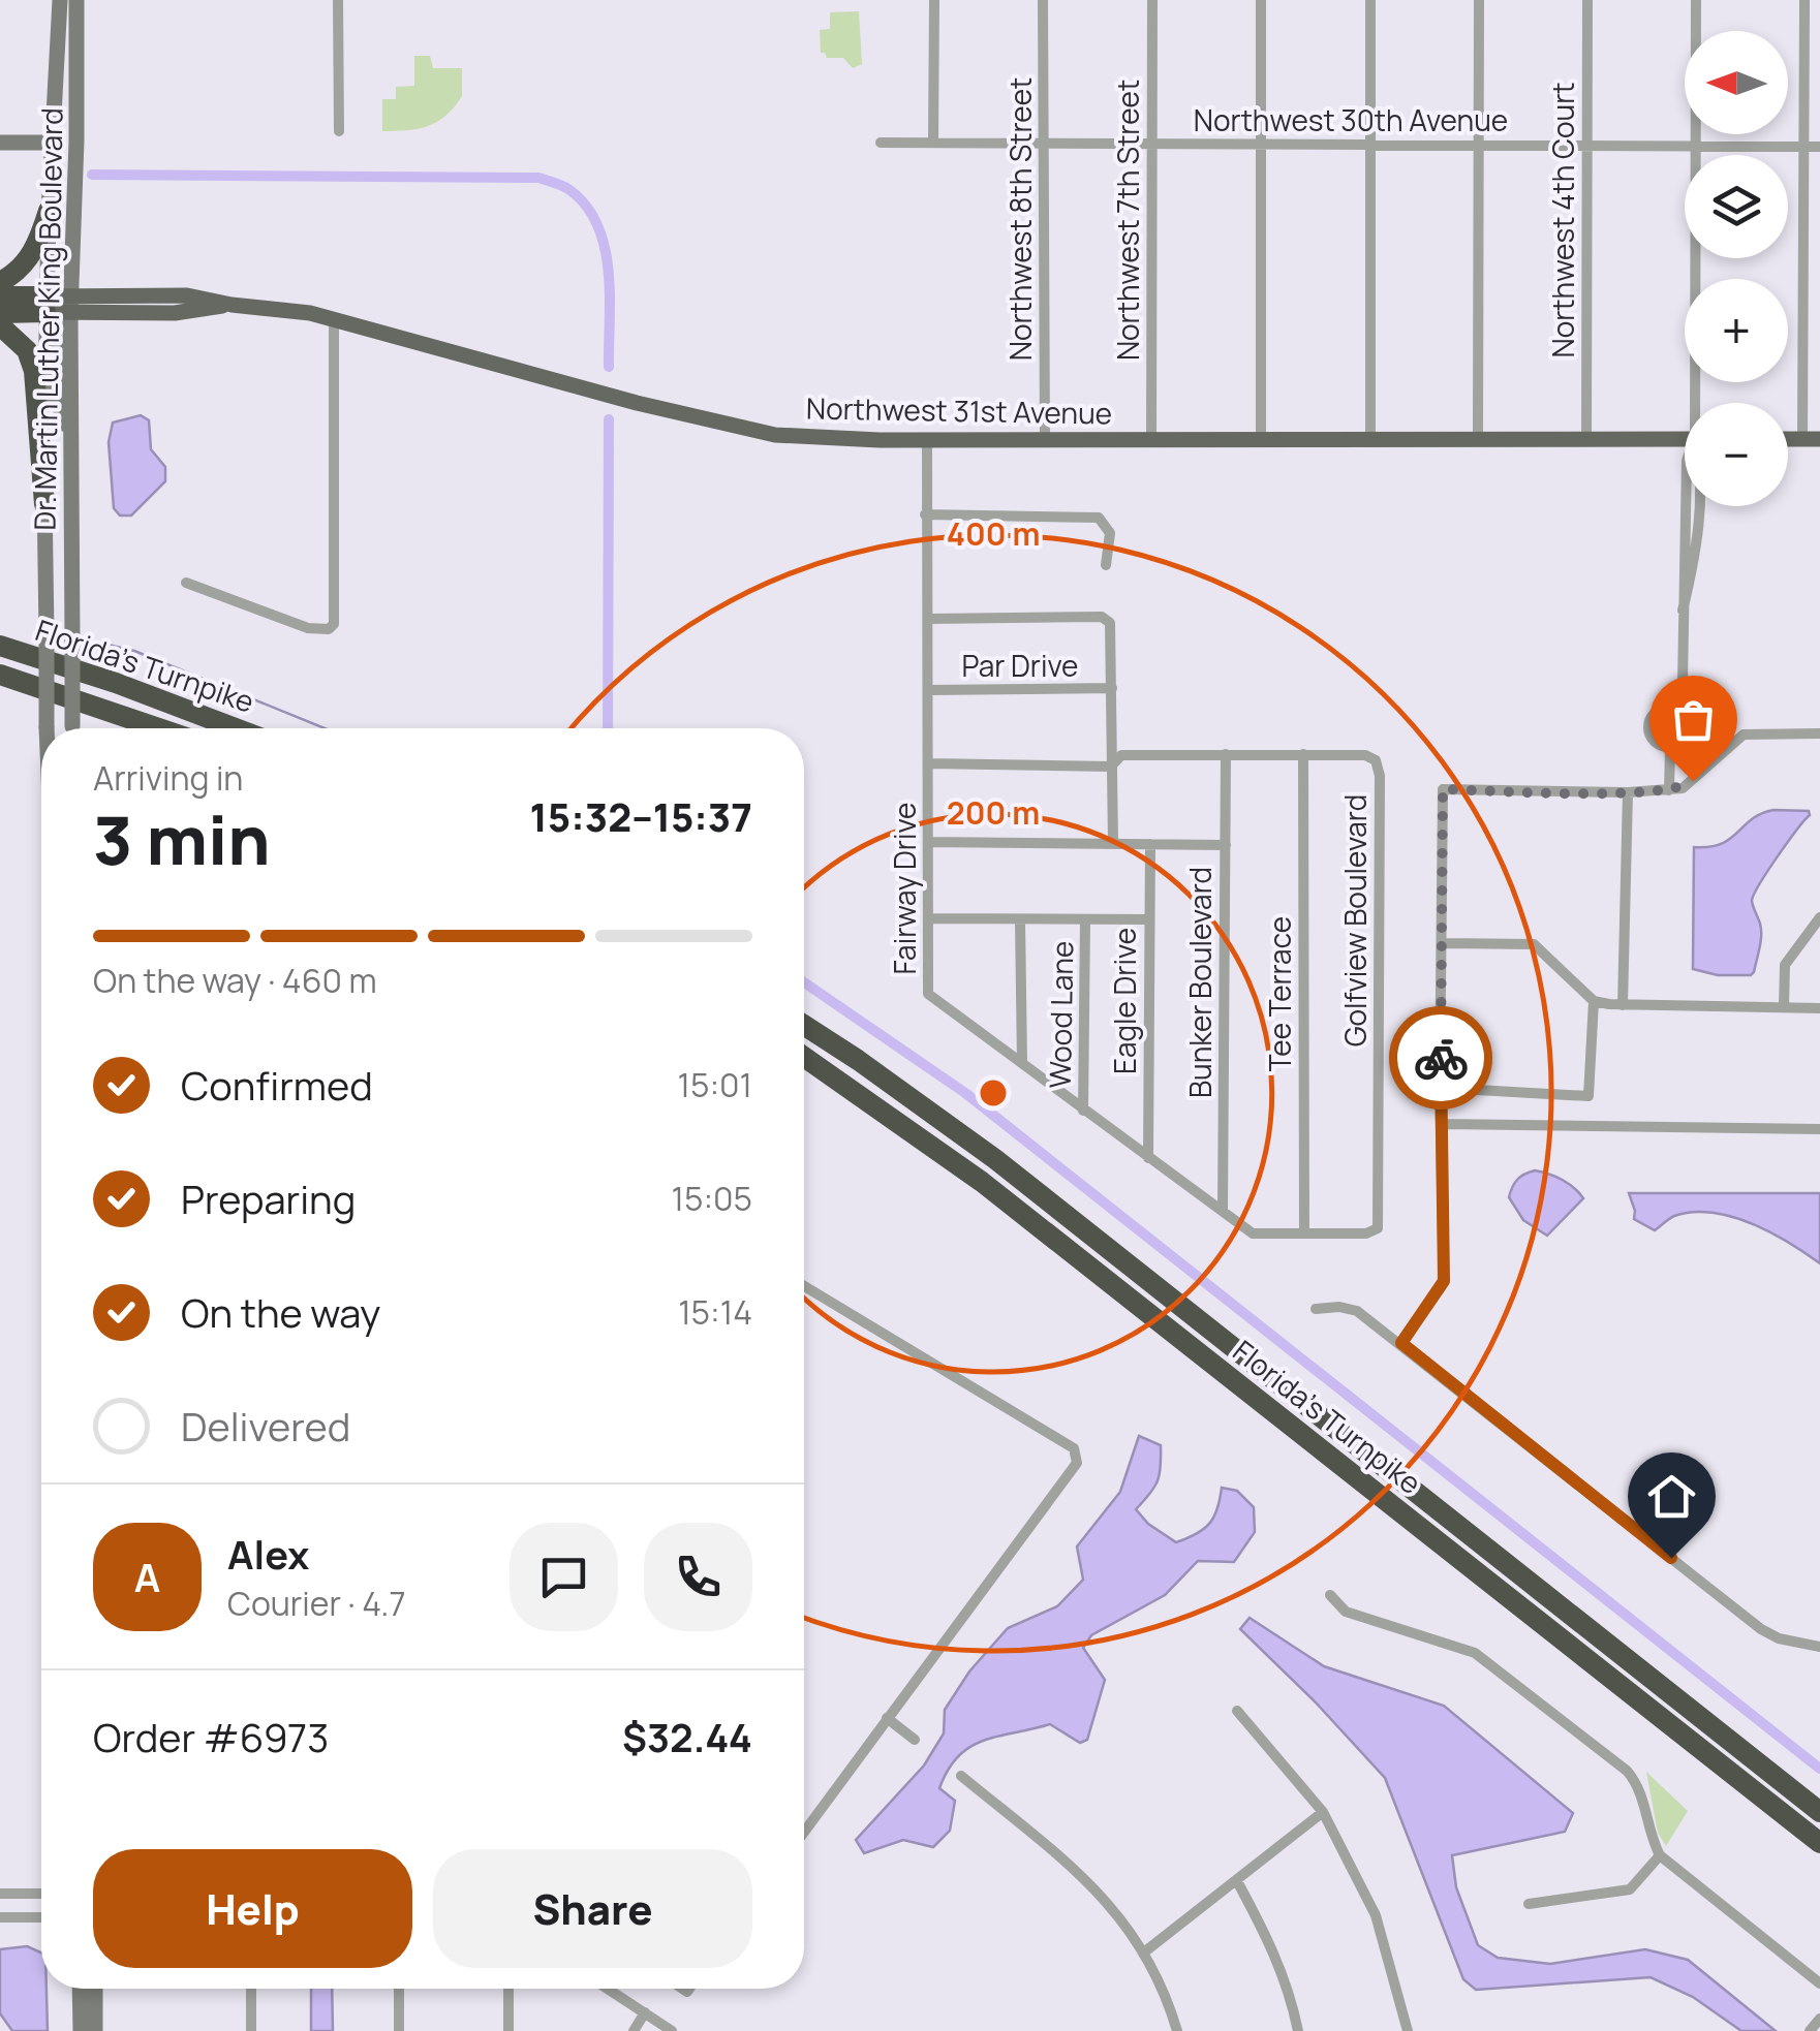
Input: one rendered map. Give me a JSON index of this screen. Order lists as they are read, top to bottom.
{
  "streets": {
    "highway": ["Florida's Turnpike"],
    "main road": ["Dr. Martin Luther King Boulevard", "Northwest 31st Avenue"],
    "street": [
      "Northwest 30th Avenue",
      "Northwest 8th Street",
      "Northwest 7th Street",
      "Northwest 4th Court",
      "Par Drive",
      "Fairway Drive",
      "Golfview Boulevard",
      "Bunker Boulevard",
      "Tee Terrace",
      "Eagle Drive",
      "Wood Lane"
    ]
  },
  "crossings": [
    ["Northwest 30th Avenue", "Northwest 8th Street"],
    ["Northwest 30th Avenue", "Northwest 7th Street"],
    ["Northwest 30th Avenue", "Northwest 4th Court"],
    ["Northwest 8th Street", "Northwest 31st Avenue"],
    ["Northwest 7th Street", "Northwest 31st Avenue"],
    ["Northwest 4th Court", "Northwest 31st Avenue"],
    ["Dr. Martin Luther King Boulevard", "Northwest 31st Avenue"],
    ["Northwest 31st Avenue", "Fairway Drive"],
    ["Par Drive", "Fairway Drive"],
    ["Fairway Drive", "Golfview Boulevard"],
    ["Fairway Drive", "Bunker Boulevard"],
    ["Fairway Drive", "Tee Terrace"],
    ["Fairway Drive", "Eagle Drive"],
    ["Fairway Drive", "Wood Lane"],
    ["Golfview Boulevard", "Bunker Boulevard"],
    ["Golfview Boulevard", "Tee Terrace"]
  ],
  "north": "left",
  "page": {
    "map_buttons": ["+", "−"],
    "heading": ["3 min", "Arriving in", "15:32–15:37"],
    "panel": [
      "Alex",
      "Courier · 4.7",
      "Order #6973",
      "$32.44"
    ],
    "bar": "On the way · 460 m",
    "list": [
      ["Confirmed", "15:01"],
      ["Preparing", "15:05"],
      ["On the way", "15:14"],
      "Delivered"
    ],
    "round": "A",
    "buttons": ["Help", "Share"]
  },
  "rings": ["400 m", "200 m"]
}
